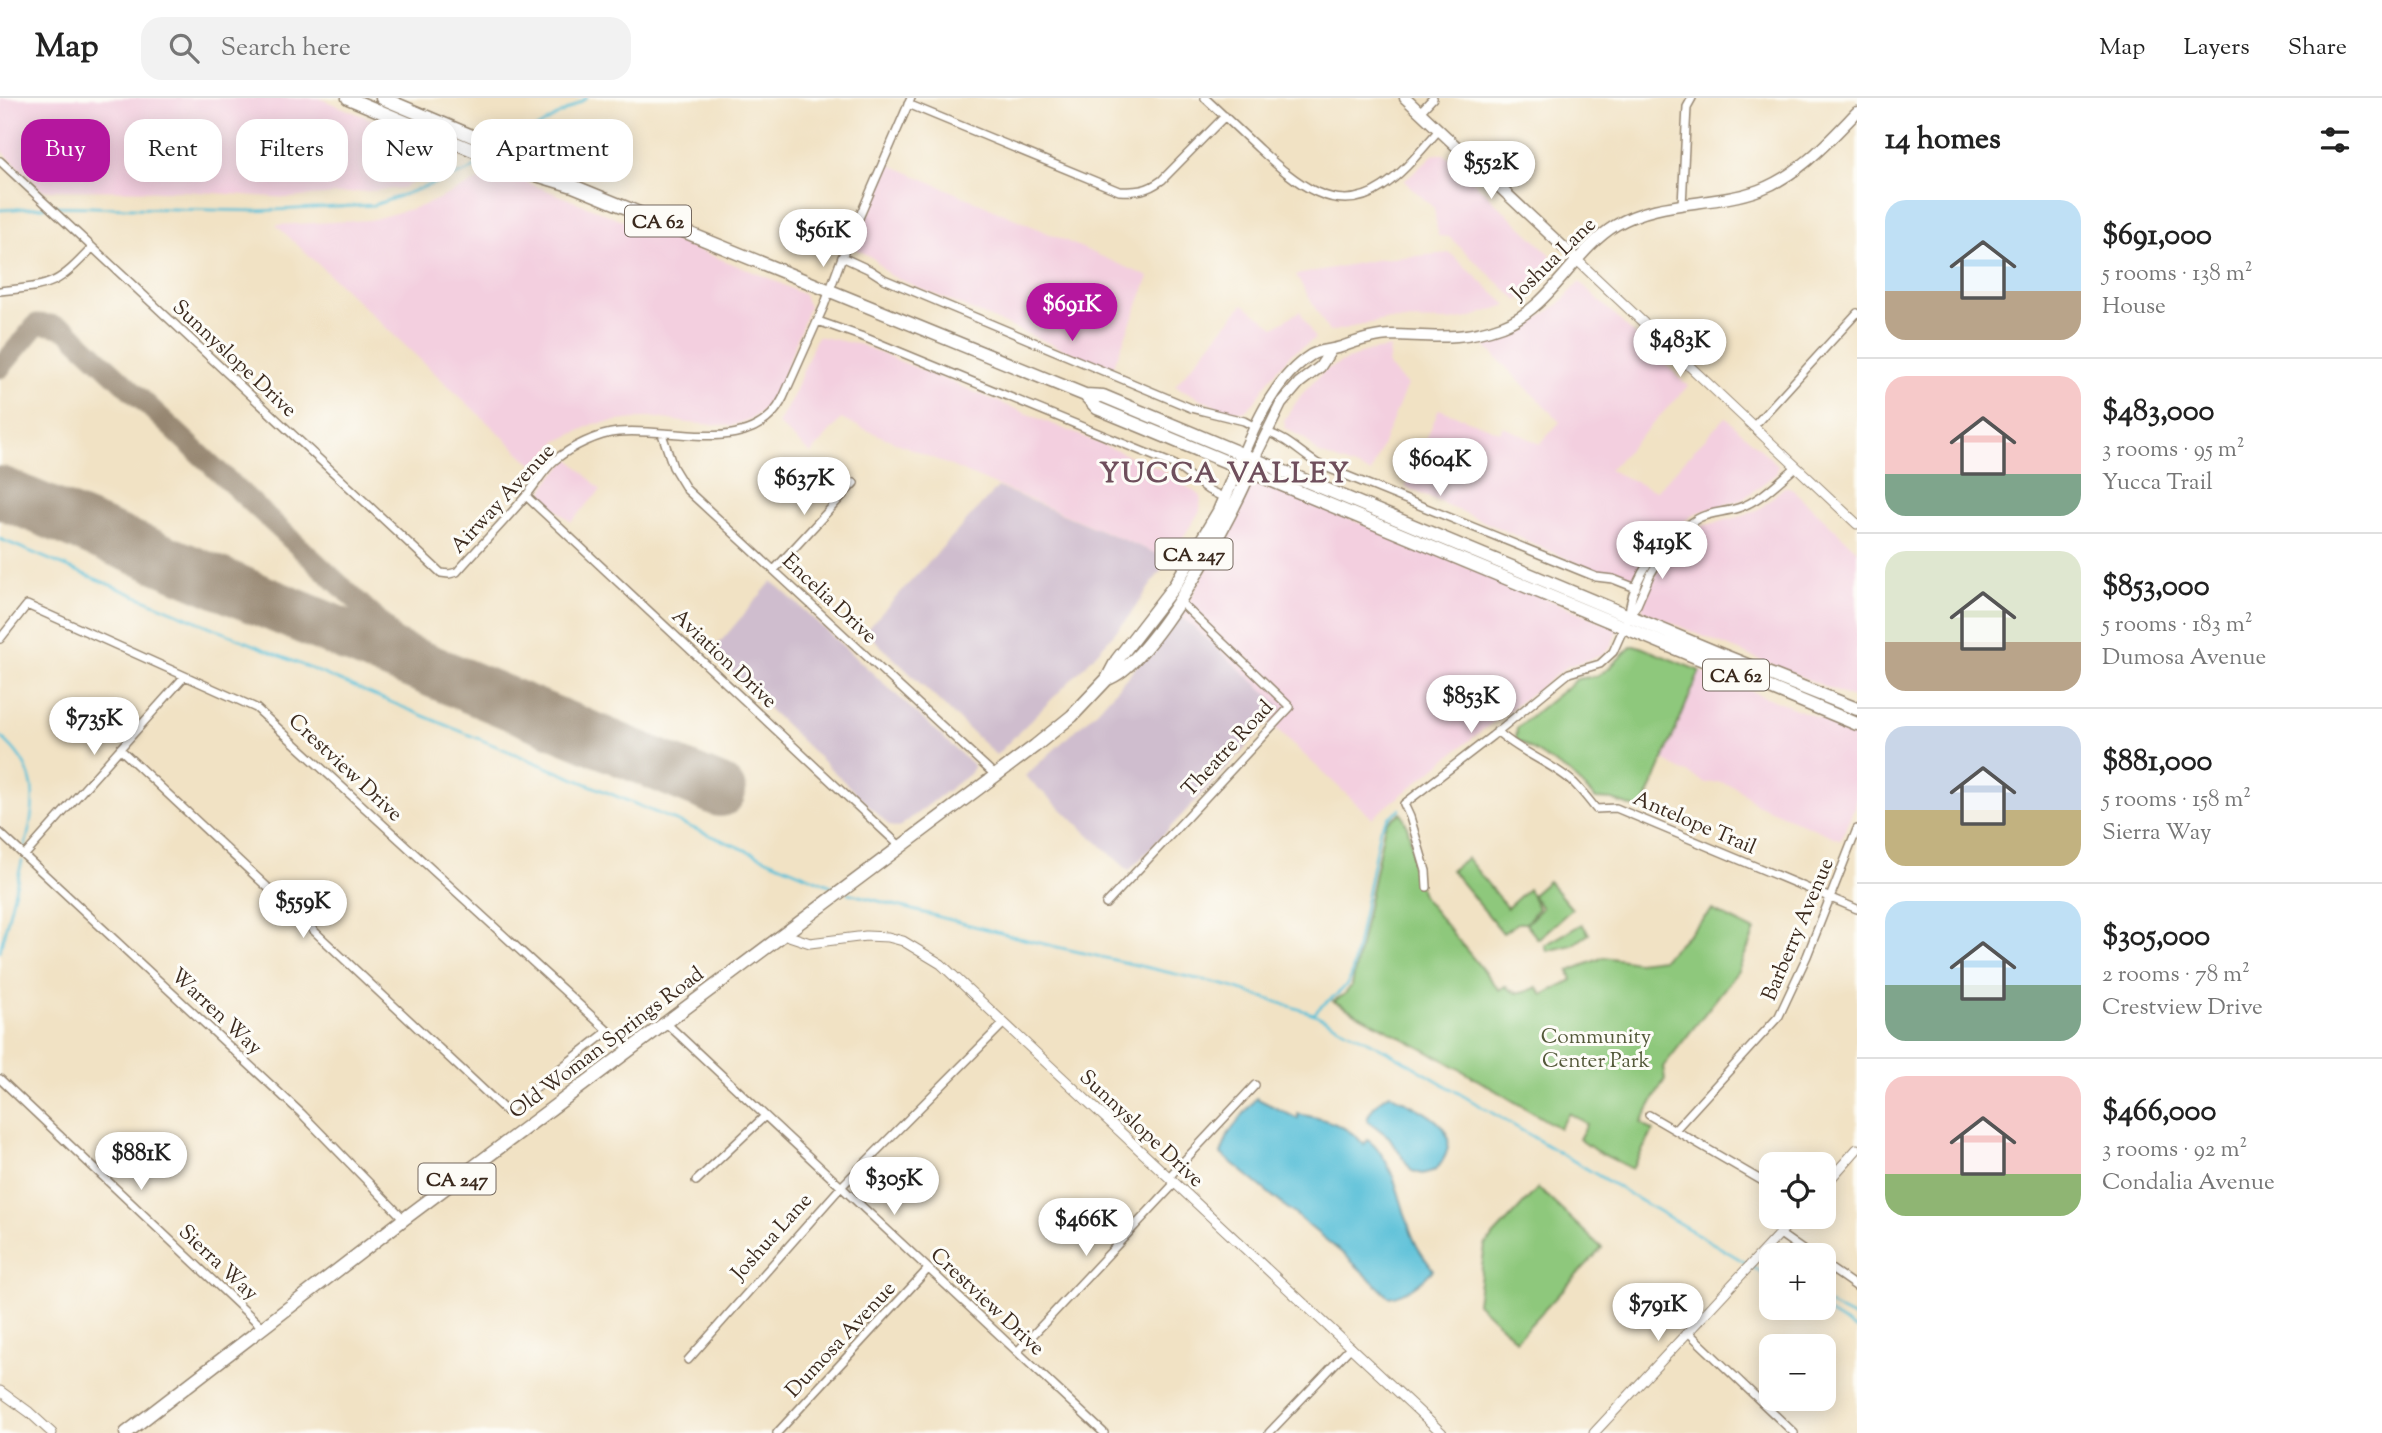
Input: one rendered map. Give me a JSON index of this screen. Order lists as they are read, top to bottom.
{
  "streets": {
    "main road": [
      "CA 62",
      "Joshua Lane",
      "CA 247",
      "Old Woman Springs Road"
    ],
    "street": [
      "Sunnyslope Drive",
      "Airway Avenue",
      "Encelia Drive",
      "Aviation Drive",
      "Theatre Road",
      "Crestview Drive",
      "Antelope Trail",
      "Barberry Avenue",
      "Warren Way",
      "Sierra Way",
      "Dumosa Avenue"
    ]
  },
  "crossings": [
    ["CA 62", "Joshua Lane"],
    ["CA 62", "Airway Avenue"],
    ["CA 62", "Old Woman Springs Road"],
    ["Joshua Lane", "Sunnyslope Drive"],
    ["Joshua Lane", "Crestview Drive"],
    ["Joshua Lane", "Old Woman Springs Road"],
    ["Sunnyslope Drive", "Airway Avenue"],
    ["Sunnyslope Drive", "Old Woman Springs Road"],
    ["Airway Avenue", "Encelia Drive"],
    ["Airway Avenue", "Aviation Drive"],
    ["Encelia Drive", "Old Woman Springs Road"],
    ["Aviation Drive", "Old Woman Springs Road"],
    ["Theatre Road", "Old Woman Springs Road"],
    ["Crestview Drive", "Old Woman Springs Road"],
    ["Crestview Drive", "Dumosa Avenue"],
    ["Antelope Trail", "Barberry Avenue"],
    ["Warren Way", "Old Woman Springs Road"],
    ["Old Woman Springs Road", "Sierra Way"]
  ],
  "districts": ["YUCCA VALLEY"],
  "parks": ["Community Center Park"],
  "page": {
    "header": "Map",
    "search": "Search here",
    "nav": ["Map", "Layers", "Share"],
    "heading": "14 homes",
    "chip": [
      "Buy",
      "Rent",
      "Filters",
      "New",
      "Apartment"
    ],
    "price": [
      "$552K",
      "$561K",
      "$691K",
      "$483K",
      "$604K",
      "$637K",
      "$419K",
      "$853K",
      "$735K",
      "$559K",
      "$881K",
      "$305K",
      "$466K",
      "$791K"
    ],
    "list": [
      {
        "name": "$691,000",
        "note": "5 rooms · 138 m² · House"
      },
      {
        "name": "$483,000",
        "note": "3 rooms · 95 m² · Yucca Trail"
      },
      {
        "name": "$853,000",
        "note": "5 rooms · 183 m² · Dumosa Avenue"
      },
      {
        "name": "$881,000",
        "note": "5 rooms · 158 m² · Sierra Way"
      },
      {
        "name": "$305,000",
        "note": "2 rooms · 78 m² · Crestview Drive"
      },
      {
        "name": "$466,000",
        "note": "3 rooms · 92 m² · Condalia Avenue"
      }
    ],
    "map_buttons": ["+", "−"]
  }
}
